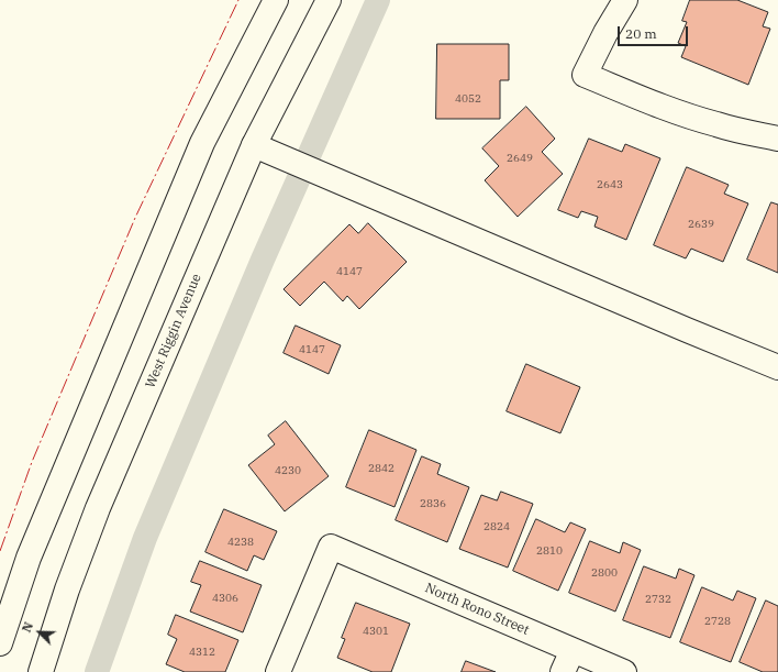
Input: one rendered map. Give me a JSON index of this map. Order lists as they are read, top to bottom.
{
  "streets": {
    "main road": ["West Riggin Avenue", "North Rono Street"]
  },
  "house_numbers": [
    "4052",
    "2649",
    "2643",
    "2639",
    "4147",
    "4147",
    "2842",
    "4230",
    "2836",
    "2824",
    "4238",
    "2810",
    "2800",
    "4306",
    "2732",
    "2728",
    "4301",
    "4312"
  ],
  "scale_bar": "20 m",
  "north": "top left"
}
